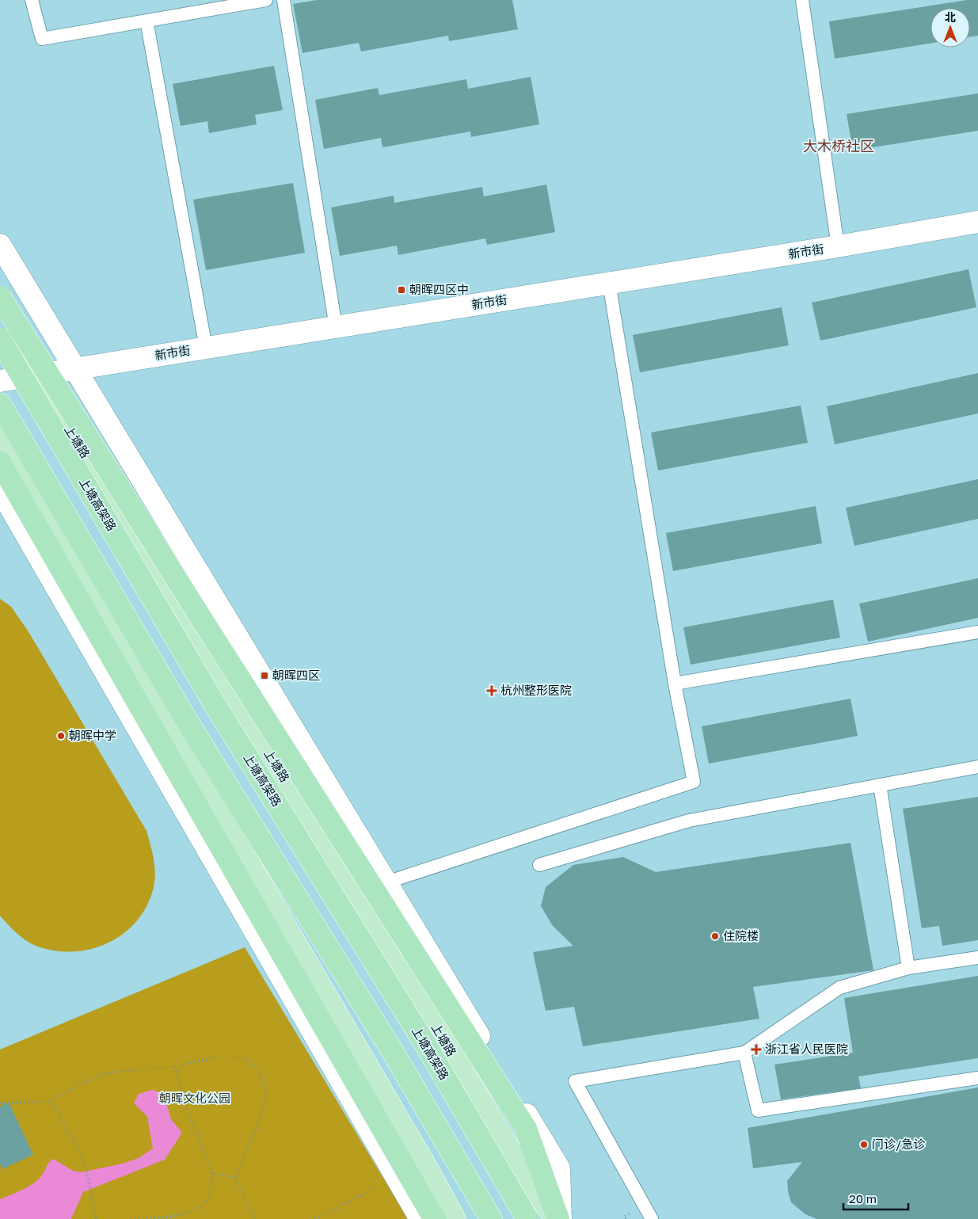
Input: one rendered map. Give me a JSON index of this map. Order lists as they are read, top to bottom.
{
  "streets": {
    "highway": ["上塘高架路"],
    "main road": ["新市街", "上塘路"]
  },
  "crossings": [
    ["新市街", "上塘路"]
  ],
  "districts": ["大木桥社区"],
  "parks": ["朝晖文化公园"],
  "places": {
    "transit": ["朝晖四区中", "朝晖四区"],
    "health": ["杭州整形医院", "浙江省人民医院"],
    "other": ["朝晖中学", "住院楼", "门诊/急诊"]
  },
  "scale_bar": "20 m",
  "north": "top"
}
